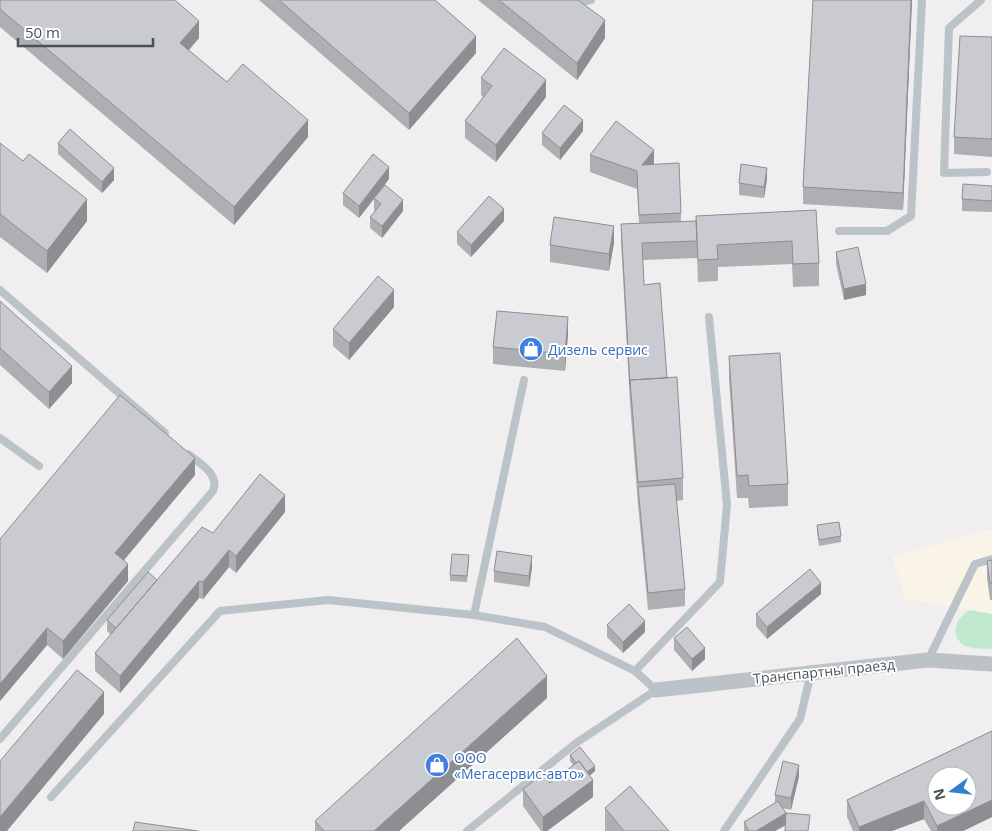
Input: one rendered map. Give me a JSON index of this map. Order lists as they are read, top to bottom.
{
  "streets": {
    "street": ["Транспартны праезд"]
  },
  "places": {
    "shop": ["Дизель сервис", "ООО «Мегасервис-авто»"]
  },
  "scale_bar": "50 m",
  "north": "left"
}
